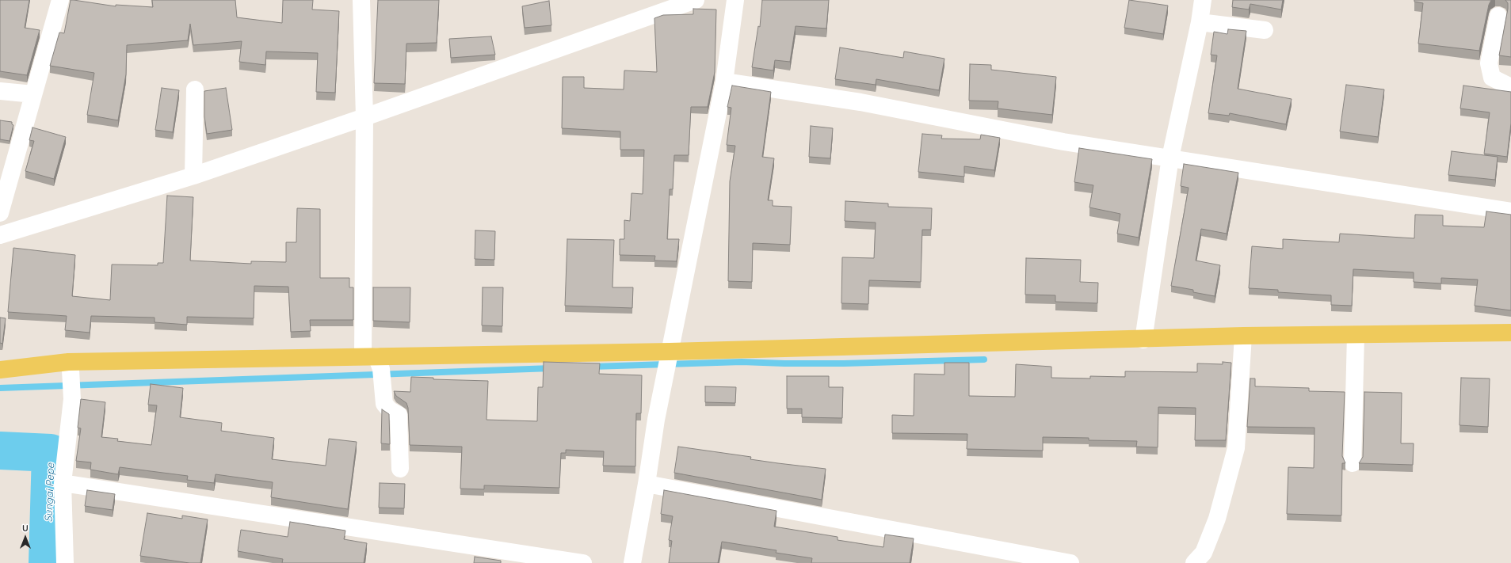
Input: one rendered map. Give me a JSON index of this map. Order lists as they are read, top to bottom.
{
  "water": ["Sungai Pepe"],
  "north": "top"
}
